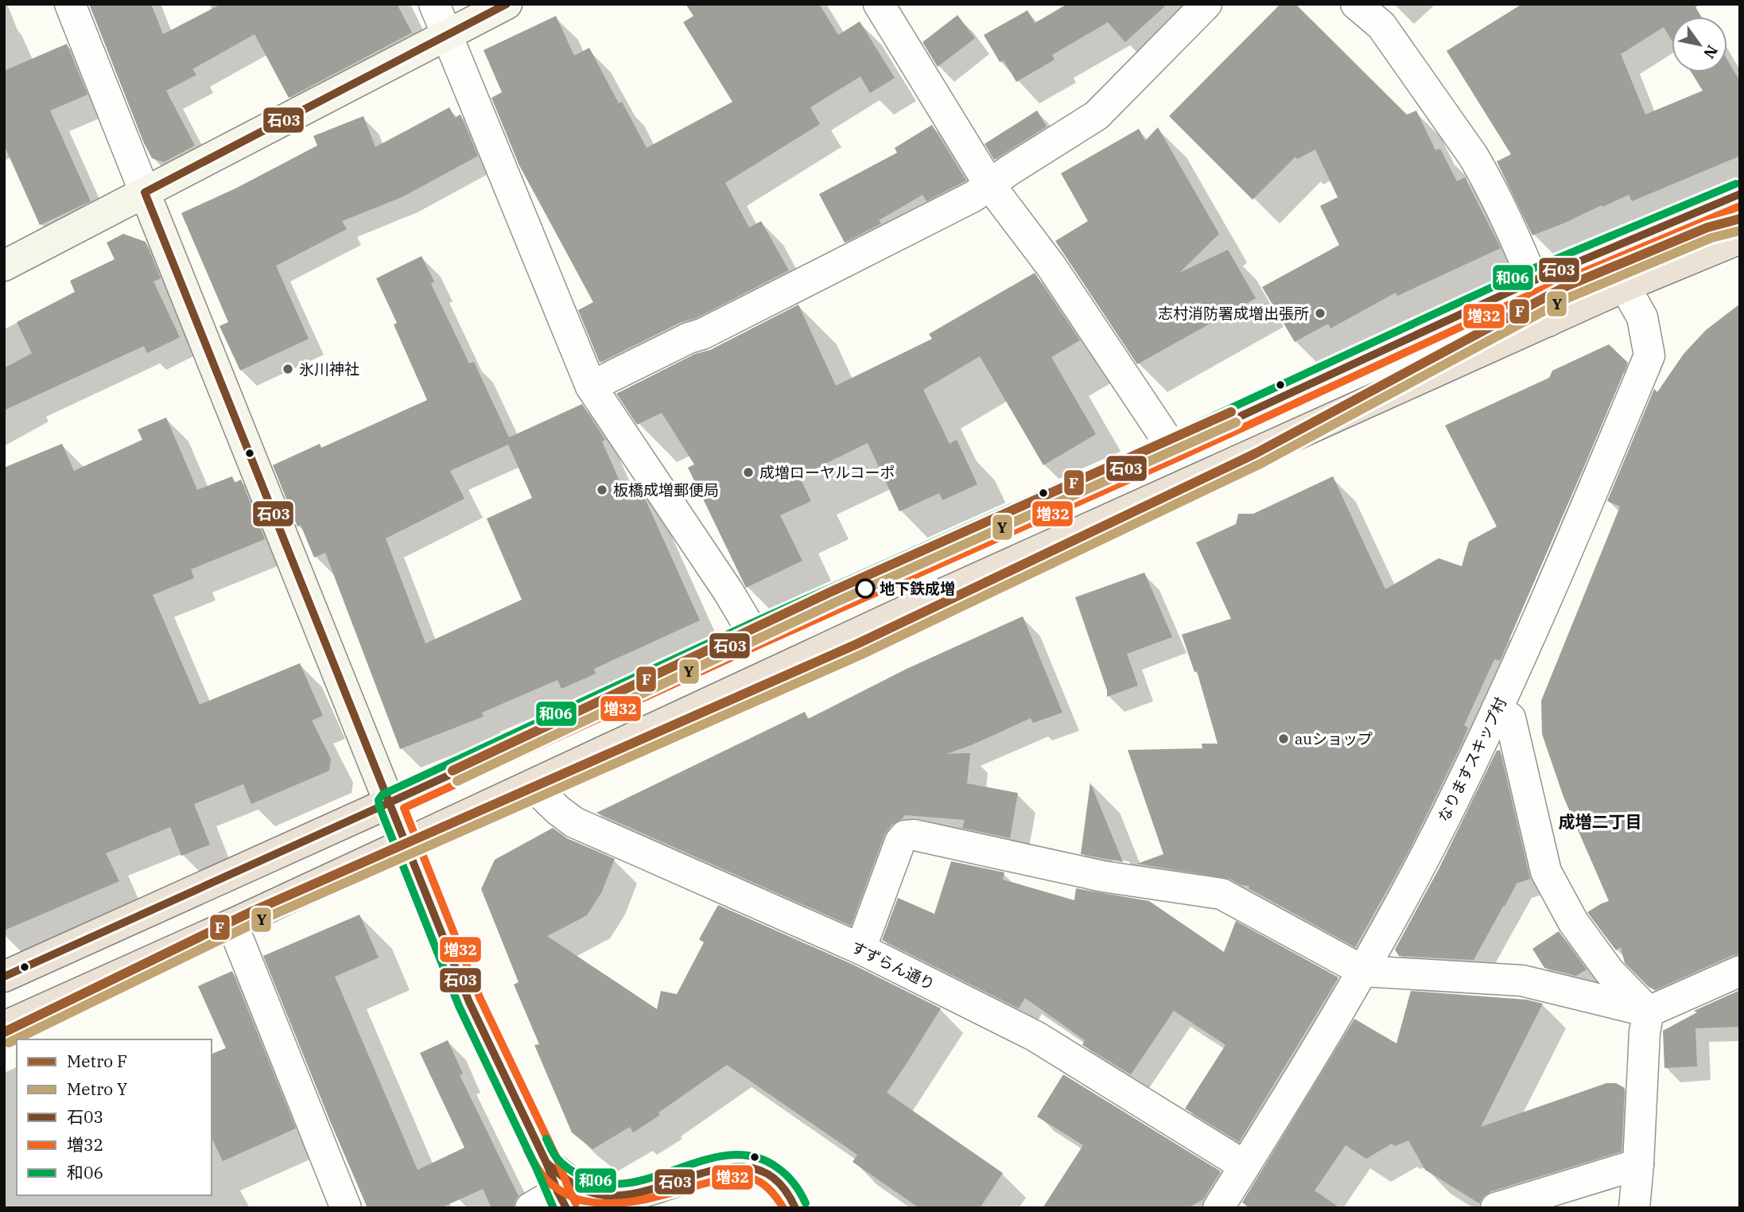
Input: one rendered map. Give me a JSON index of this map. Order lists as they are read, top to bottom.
{
  "streets": {
    "street": ["なりますスキップ村", "すずらん通り"]
  },
  "crossings": [
    ["なりますスキップ村", "すずらん通り"]
  ],
  "districts": ["成増二丁目"],
  "places": [
    "志村消防署成増出張所",
    "氷川神社",
    "成増ローヤルコーポ",
    "板橋成増郵便局",
    "地下鉄成増",
    "auショップ"
  ],
  "lines": [
    "transit line 石03",
    "transit line 和06",
    "transit line 増32",
    "metro line F",
    "metro line Y"
  ],
  "legend": [
    "Metro F",
    "Metro Y",
    "石03",
    "増32",
    "和06"
  ],
  "north": "bottom right"
}
